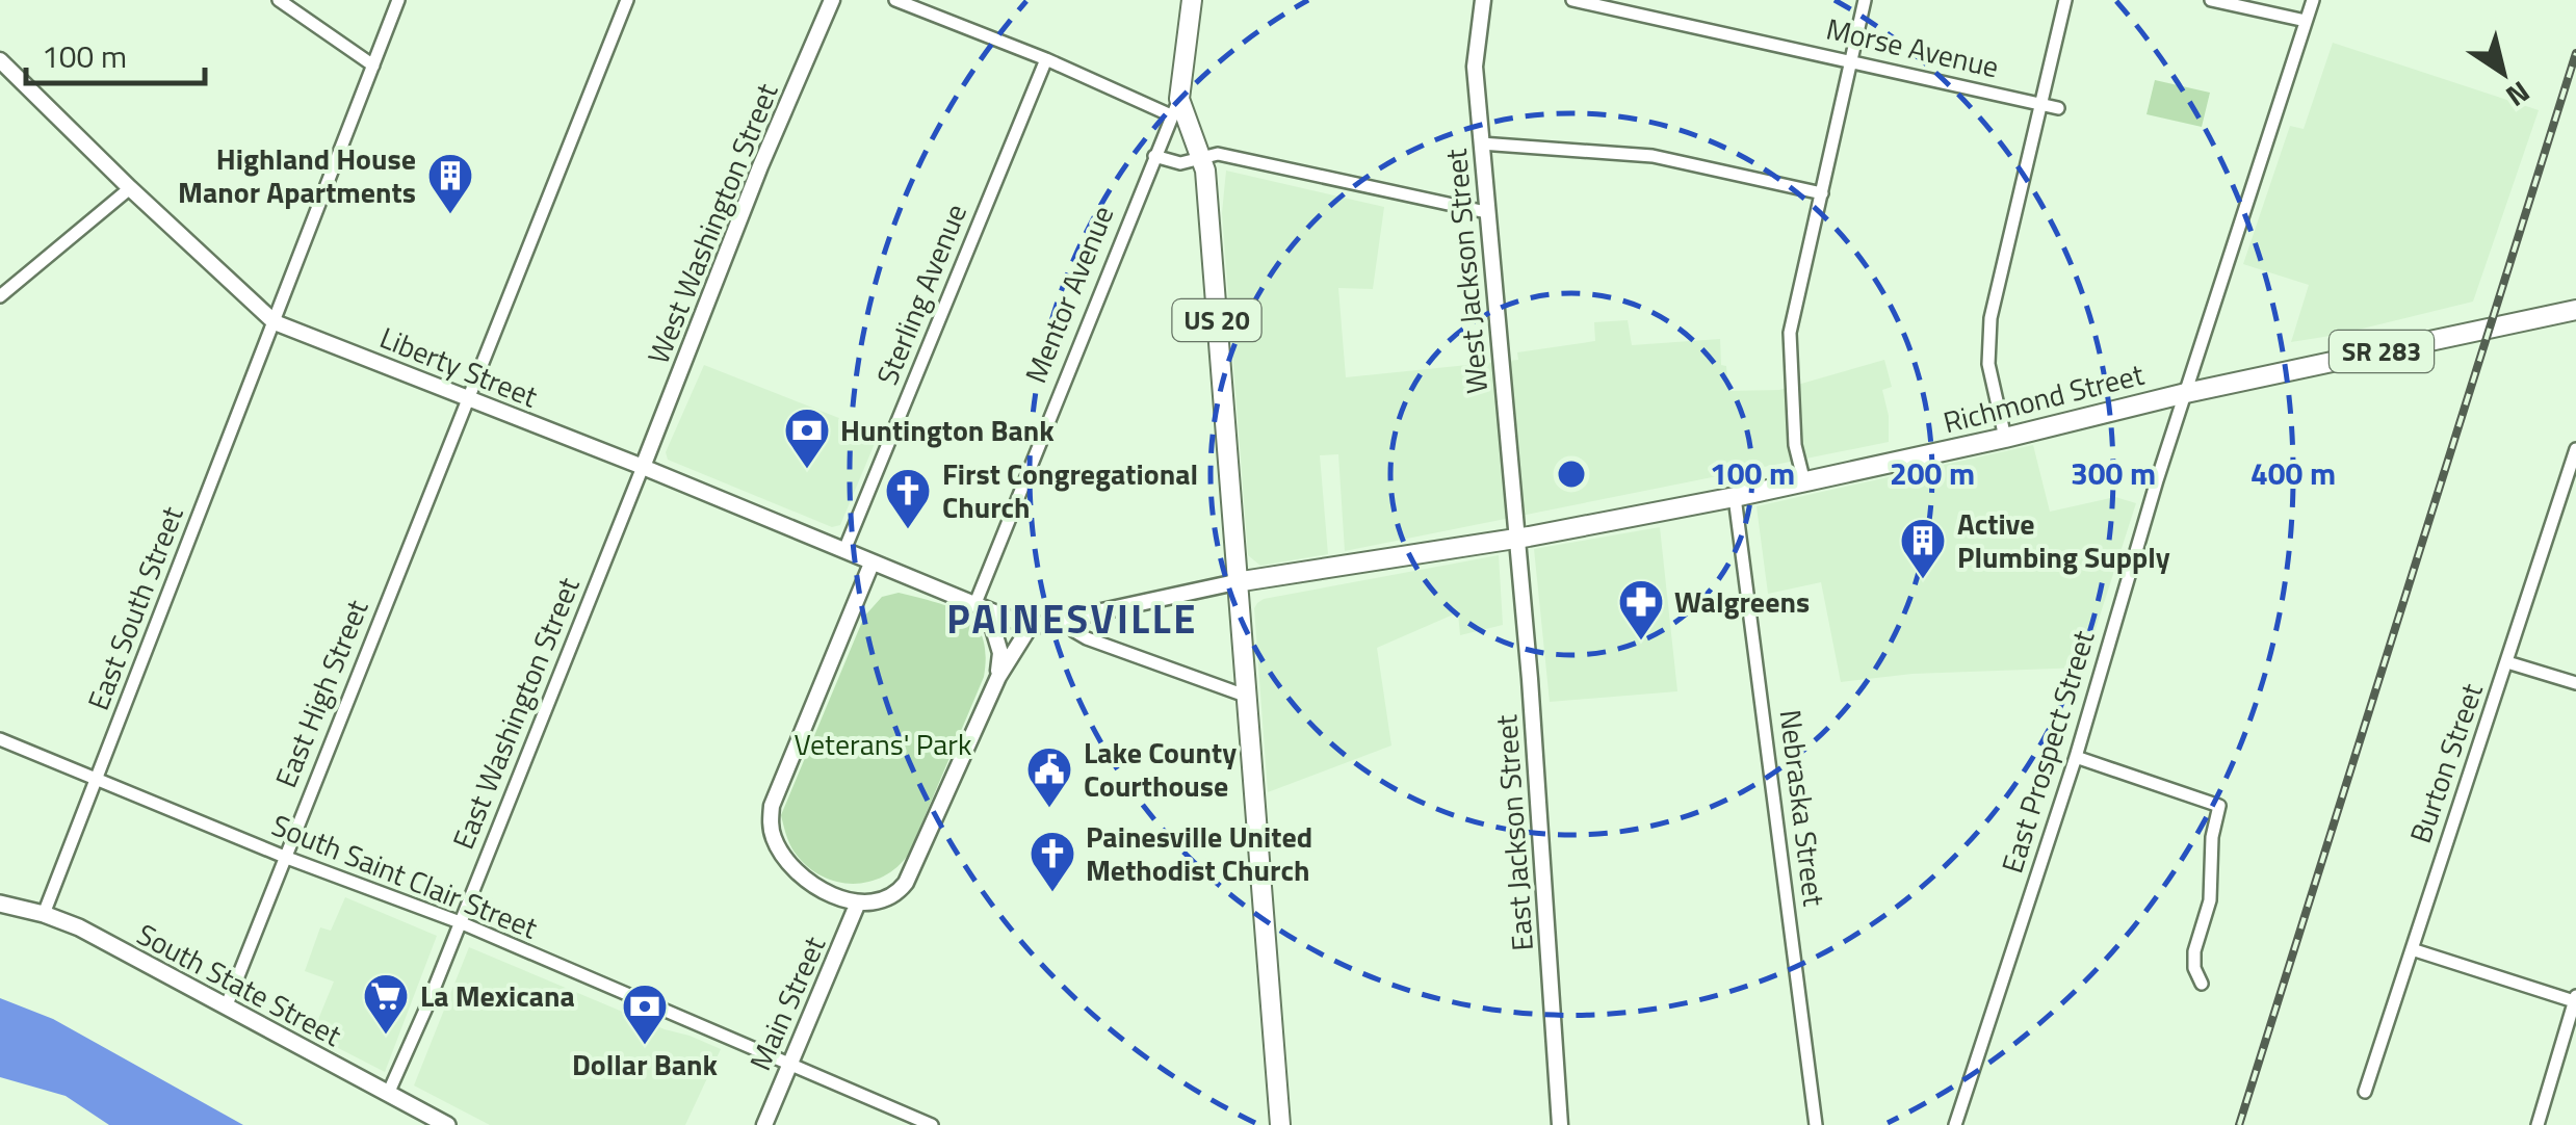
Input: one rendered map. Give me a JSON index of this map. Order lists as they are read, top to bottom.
{
  "streets": {
    "main road": [
      "Mentor Avenue",
      "US 20",
      "SR 283",
      "Richmond Street",
      "South State Street"
    ],
    "street": [
      "Morse Avenue",
      "West Washington Street",
      "West Jackson Street",
      "Sterling Avenue",
      "Liberty Street",
      "East South Street",
      "East High Street",
      "East Washington Street",
      "East Prospect Street",
      "Burton Street",
      "Nebraska Street",
      "East Jackson Street",
      "South Saint Clair Street",
      "Main Street"
    ]
  },
  "crossings": [
    ["West Washington Street", "Liberty Street"],
    ["West Washington Street", "East Washington Street"],
    ["West Jackson Street", "Richmond Street"],
    ["West Jackson Street", "East Jackson Street"],
    ["Sterling Avenue", "Liberty Street"],
    ["Mentor Avenue", "US 20"],
    ["Mentor Avenue", "Liberty Street"],
    ["US 20", "Richmond Street"],
    ["Liberty Street", "East South Street"],
    ["Liberty Street", "East High Street"],
    ["Liberty Street", "East Washington Street"],
    ["Richmond Street", "East Prospect Street"],
    ["Richmond Street", "Nebraska Street"],
    ["Richmond Street", "East Jackson Street"],
    ["East South Street", "South Saint Clair Street"],
    ["East South Street", "South State Street"],
    ["East High Street", "South Saint Clair Street"],
    ["East High Street", "South State Street"],
    ["East Washington Street", "South Saint Clair Street"],
    ["East Washington Street", "South State Street"],
    ["South Saint Clair Street", "Main Street"]
  ],
  "districts": ["PAINESVILLE"],
  "parks": ["Veterans' Park"],
  "places": {
    "building": ["Highland House Manor Apartments", "Active Plumbing Supply"],
    "bank": ["Huntington Bank", "Dollar Bank"],
    "church": ["First Congregational Church", "Painesville United Methodist Church"],
    "pharmacy": ["Walgreens"],
    "public building": ["Lake County Courthouse"],
    "supermarket": ["La Mexicana"]
  },
  "scale_bar": "100 m",
  "north": "bottom right",
  "rings": [
    "100 m",
    "200 m",
    "300 m",
    "400 m"
  ]
}
